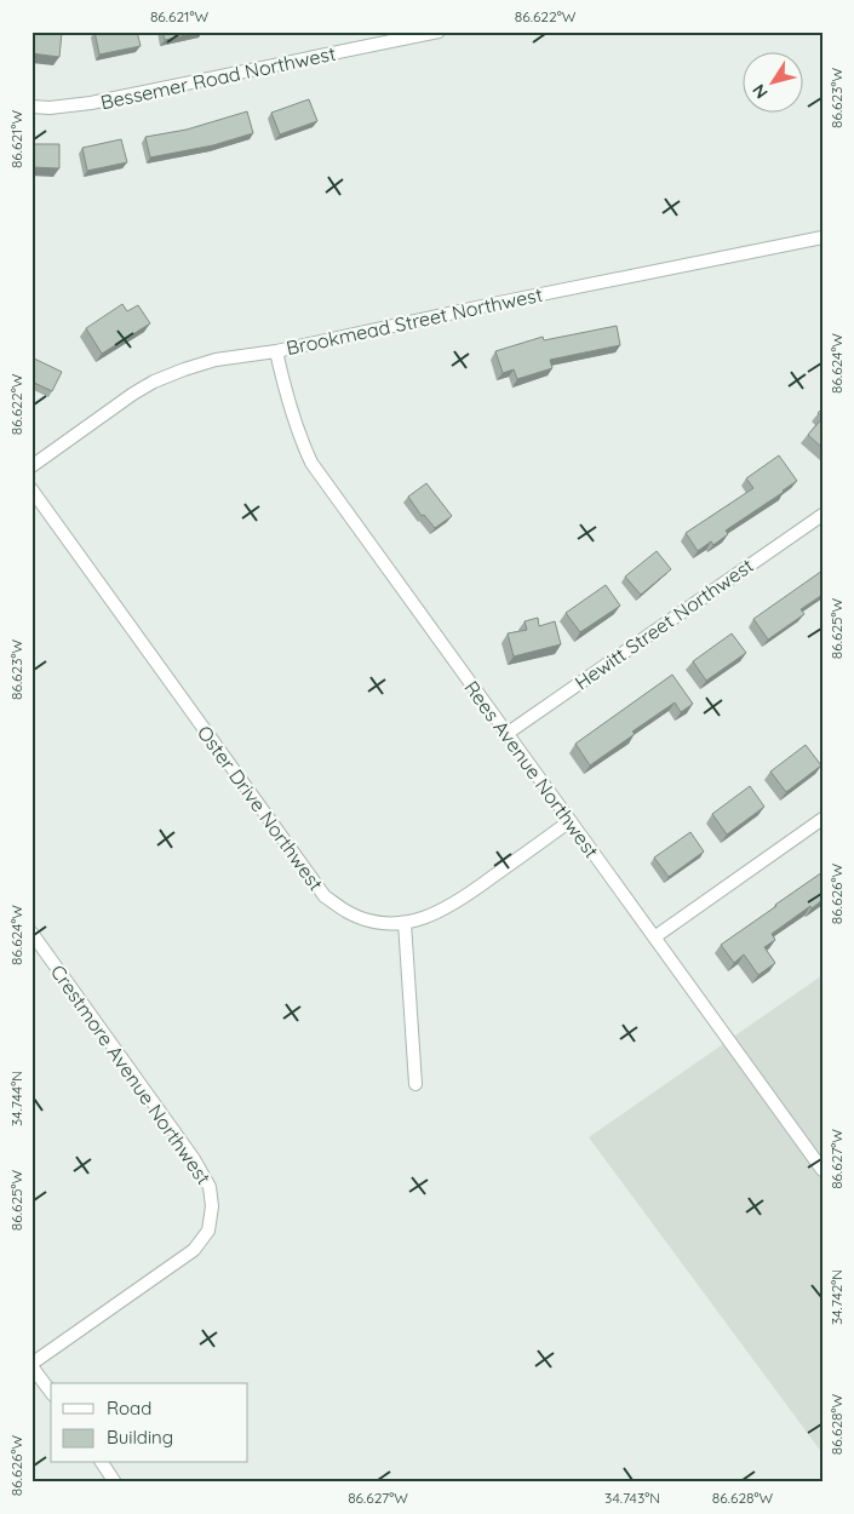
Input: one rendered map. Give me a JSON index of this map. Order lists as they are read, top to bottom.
{
  "streets": {
    "street": [
      "Bessemer Road Northwest",
      "Brookmead Street Northwest",
      "Hewitt Street Northwest",
      "Rees Avenue Northwest",
      "Oster Drive Northwest",
      "Crestmore Avenue Northwest"
    ]
  },
  "crossings": [
    ["Brookmead Street Northwest", "Rees Avenue Northwest"],
    ["Hewitt Street Northwest", "Rees Avenue Northwest"],
    ["Rees Avenue Northwest", "Oster Drive Northwest"]
  ],
  "legend": ["Road", "Building"],
  "north": "bottom left",
  "coordinates": [
    "86.621°W",
    "86.622°W",
    "86.623°W",
    "86.624°W",
    "86.625°W",
    "86.626°W",
    "34.744°N",
    "86.627°W",
    "34.742°N",
    "86.628°W",
    "34.743°N"
  ]
}
